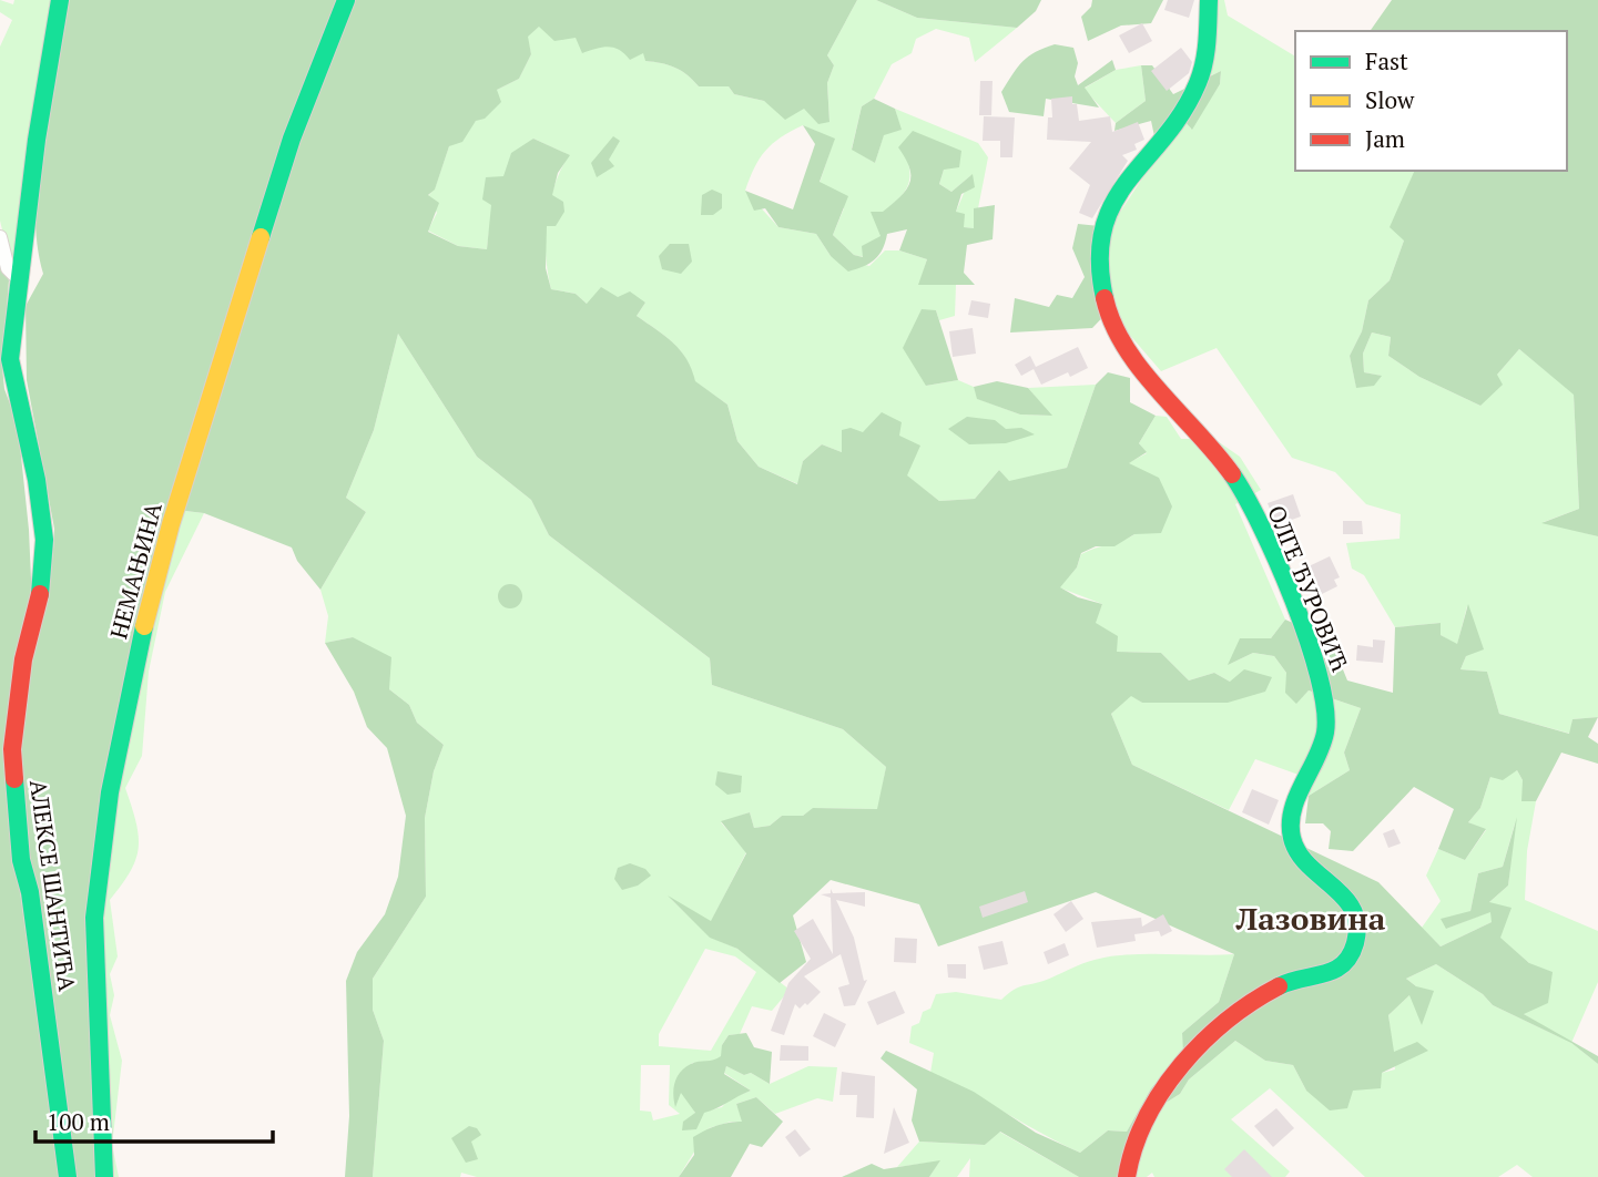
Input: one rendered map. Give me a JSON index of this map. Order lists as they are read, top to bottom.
{
  "streets": {
    "street": ["НЕМАЊИНА", "ОЛГЕ ЂУРОВИЋ", "АЛЕКСЕ ШАНТИЋА"]
  },
  "districts": ["Лазовина"],
  "legend": ["Fast", "Slow", "Jam"],
  "scale_bar": "100 m"
}
